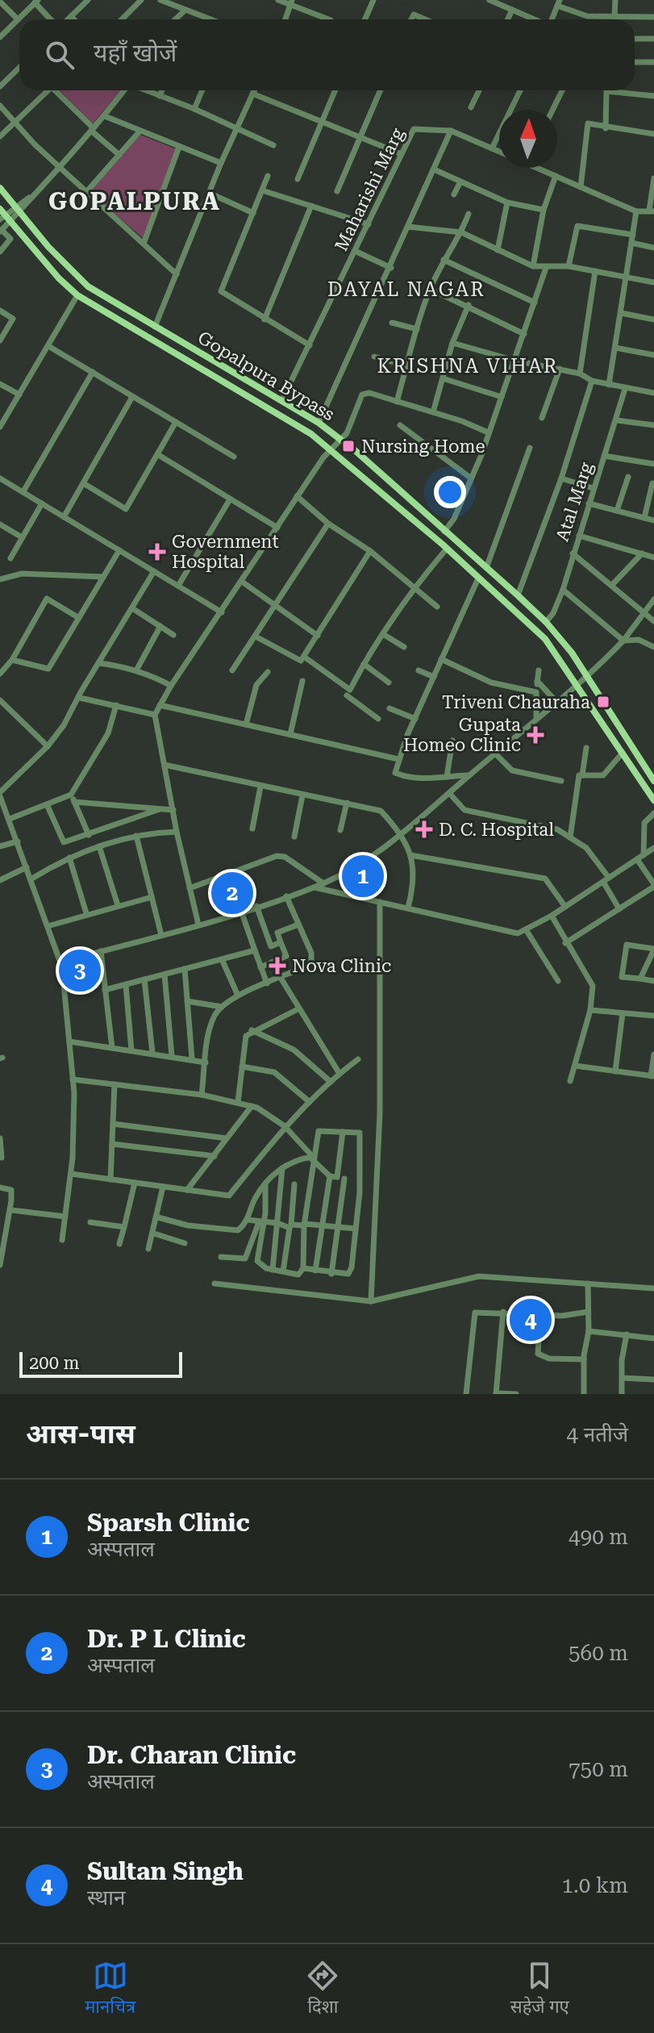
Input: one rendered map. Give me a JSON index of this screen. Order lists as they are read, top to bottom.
{
  "streets": {
    "main road": ["Gopalpura Bypass"],
    "street": ["Maharishi Marg", "Atal Marg"]
  },
  "crossings": [
    ["Maharishi Marg", "Gopalpura Bypass"],
    ["Gopalpura Bypass", "Atal Marg"]
  ],
  "districts": ["GOPALPURA", "DAYAL NAGAR", "KRISHNA VIHAR"],
  "places": {
    "transit": ["Nursing Home", "Triveni Chauraha"],
    "health": [
      "Government Hospital",
      "Gupata Homeo Clinic",
      "D. C. Hospital",
      "Nova Clinic"
    ]
  },
  "scale_bar": "200 m",
  "north": "top",
  "page": {
    "search": "यहाँ खोजें",
    "pins": [
      "1",
      "2",
      "3",
      "4"
    ],
    "scale": "200 m",
    "heading": ["आस-पास", "4 नतीजे"],
    "list": [
      {
        "mark": "1",
        "name": "Sparsh Clinic",
        "note": "अस्पताल",
        "value": "490 m"
      },
      {
        "mark": "2",
        "name": "Dr. P L Clinic",
        "note": "अस्पताल",
        "value": "560 m"
      },
      {
        "mark": "3",
        "name": "Dr. Charan Clinic",
        "note": "अस्पताल",
        "value": "750 m"
      },
      {
        "mark": "4",
        "name": "Sultan Singh",
        "note": "स्थान",
        "value": "1.0 km"
      }
    ],
    "nav": ["मानचित्र", "दिशा", "सहेजे गए"]
  }
}
